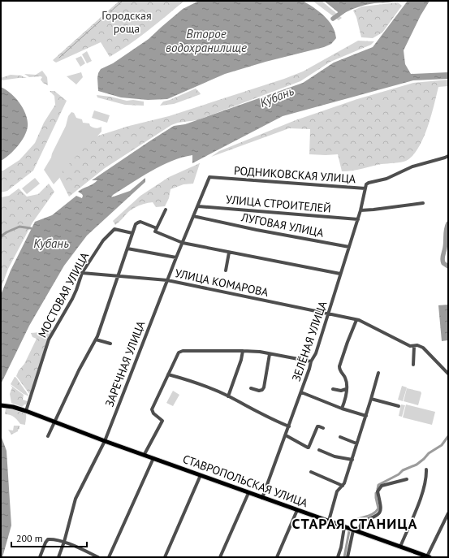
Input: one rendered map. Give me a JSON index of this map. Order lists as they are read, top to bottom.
{
  "streets": {
    "main road": ["СТАВРОПОЛЬСКАЯ УЛИЦА"],
    "street": [
      "РОДНИКОВСКАЯ УЛИЦА",
      "УЛИЦА СТРОИТЕЛЕЙ",
      "ЛУГОВАЯ УЛИЦА",
      "УЛИЦА КОМАРОВА",
      "МОСТОВАЯ УЛИЦА",
      "ЗЕЛЁНАЯ УЛИЦА",
      "ЗАРЕЧНАЯ УЛИЦА"
    ]
  },
  "crossings": [
    ["РОДНИКОВСКАЯ УЛИЦА", "ЗЕЛЁНАЯ УЛИЦА"],
    ["РОДНИКОВСКАЯ УЛИЦА", "ЗАРЕЧНАЯ УЛИЦА"],
    ["УЛИЦА СТРОИТЕЛЕЙ", "ЗЕЛЁНАЯ УЛИЦА"],
    ["УЛИЦА СТРОИТЕЛЕЙ", "ЗАРЕЧНАЯ УЛИЦА"],
    ["ЛУГОВАЯ УЛИЦА", "ЗЕЛЁНАЯ УЛИЦА"],
    ["ЛУГОВАЯ УЛИЦА", "ЗАРЕЧНАЯ УЛИЦА"],
    ["УЛИЦА КОМАРОВА", "МОСТОВАЯ УЛИЦА"],
    ["УЛИЦА КОМАРОВА", "ЗЕЛЁНАЯ УЛИЦА"],
    ["УЛИЦА КОМАРОВА", "ЗАРЕЧНАЯ УЛИЦА"],
    ["МОСТОВАЯ УЛИЦА", "СТАВРОПОЛЬСКАЯ УЛИЦА"],
    ["ЗЕЛЁНАЯ УЛИЦА", "СТАВРОПОЛЬСКАЯ УЛИЦА"],
    ["ЗАРЕЧНАЯ УЛИЦА", "СТАВРОПОЛЬСКАЯ УЛИЦА"]
  ],
  "districts": ["СТАРАЯ СТАНИЦА"],
  "water": ["Второе водохранилище", "Кубань"],
  "parks": ["Городская роща"],
  "scale_bar": "200 m"
}
